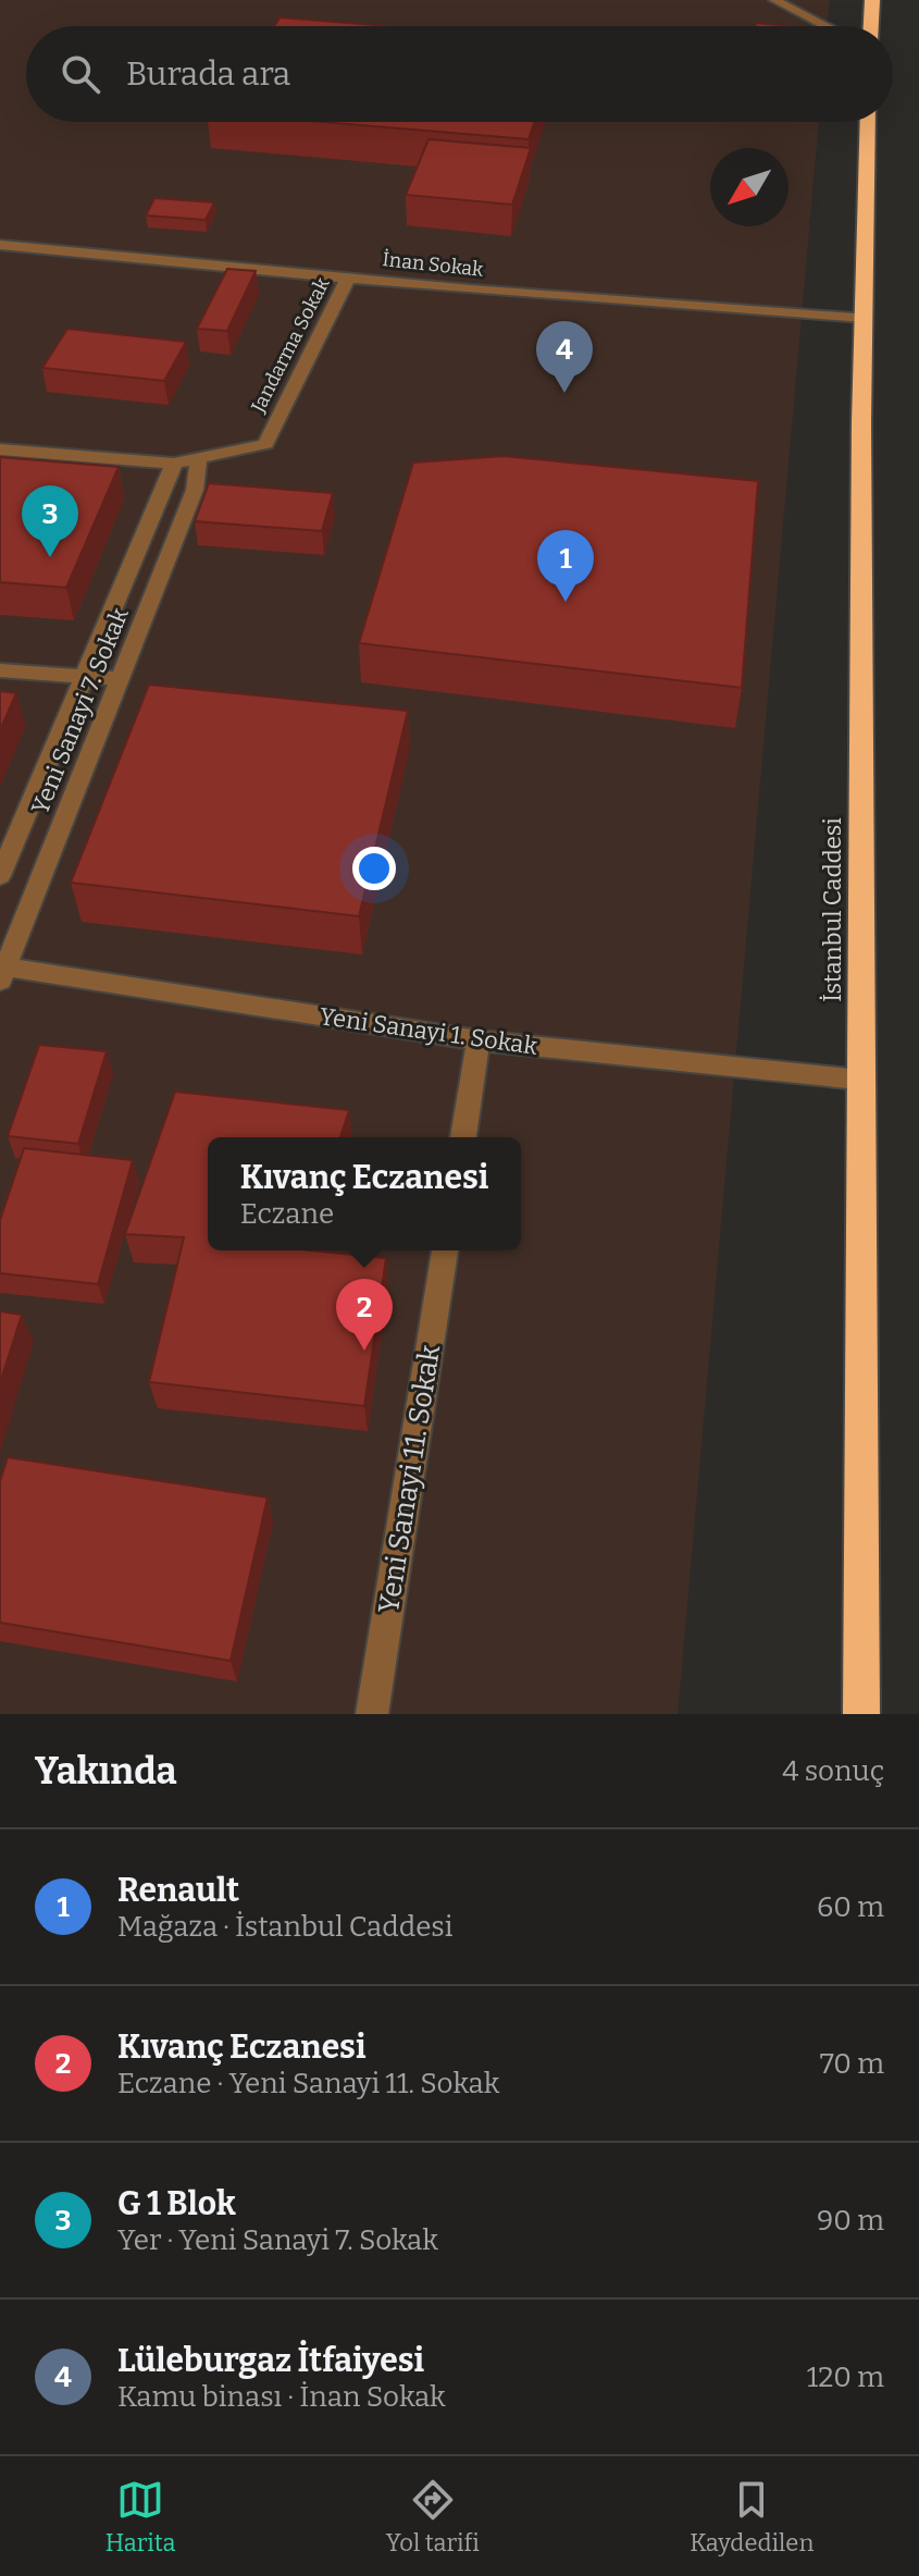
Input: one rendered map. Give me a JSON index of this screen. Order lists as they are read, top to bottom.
{
  "streets": {
    "highway": ["İstanbul Caddesi"],
    "street": [
      "İnan Sokak",
      "Jandarma Sokak",
      "Yeni Sanayi 7. Sokak",
      "Yeni Sanayi 1. Sokak",
      "Yeni Sanayi 11. Sokak"
    ]
  },
  "crossings": [
    ["İnan Sokak", "Jandarma Sokak"],
    ["İnan Sokak", "İstanbul Caddesi"],
    ["Jandarma Sokak", "Yeni Sanayi 7. Sokak"],
    ["Yeni Sanayi 7. Sokak", "Yeni Sanayi 1. Sokak"],
    ["İstanbul Caddesi", "Yeni Sanayi 1. Sokak"]
  ],
  "north": "bottom left",
  "page": {
    "search": "Burada ara",
    "pins": [
      "4",
      "3",
      "1",
      "2"
    ],
    "popup": ["Kıvanç Eczanesi", "Eczane"],
    "heading": ["Yakında", "4 sonuç"],
    "list": [
      {
        "mark": "1",
        "name": "Renault",
        "note": "Mağaza · İstanbul Caddesi",
        "value": "60 m"
      },
      {
        "mark": "2",
        "name": "Kıvanç Eczanesi",
        "note": "Eczane · Yeni Sanayi 11. Sokak",
        "value": "70 m"
      },
      {
        "mark": "3",
        "name": "G 1 Blok",
        "note": "Yer · Yeni Sanayi 7. Sokak",
        "value": "90 m"
      },
      {
        "mark": "4",
        "name": "Lüleburgaz İtfaiyesi",
        "note": "Kamu binası · İnan Sokak",
        "value": "120 m"
      }
    ],
    "nav": ["Harita", "Yol tarifi", "Kaydedilen"]
  }
}
